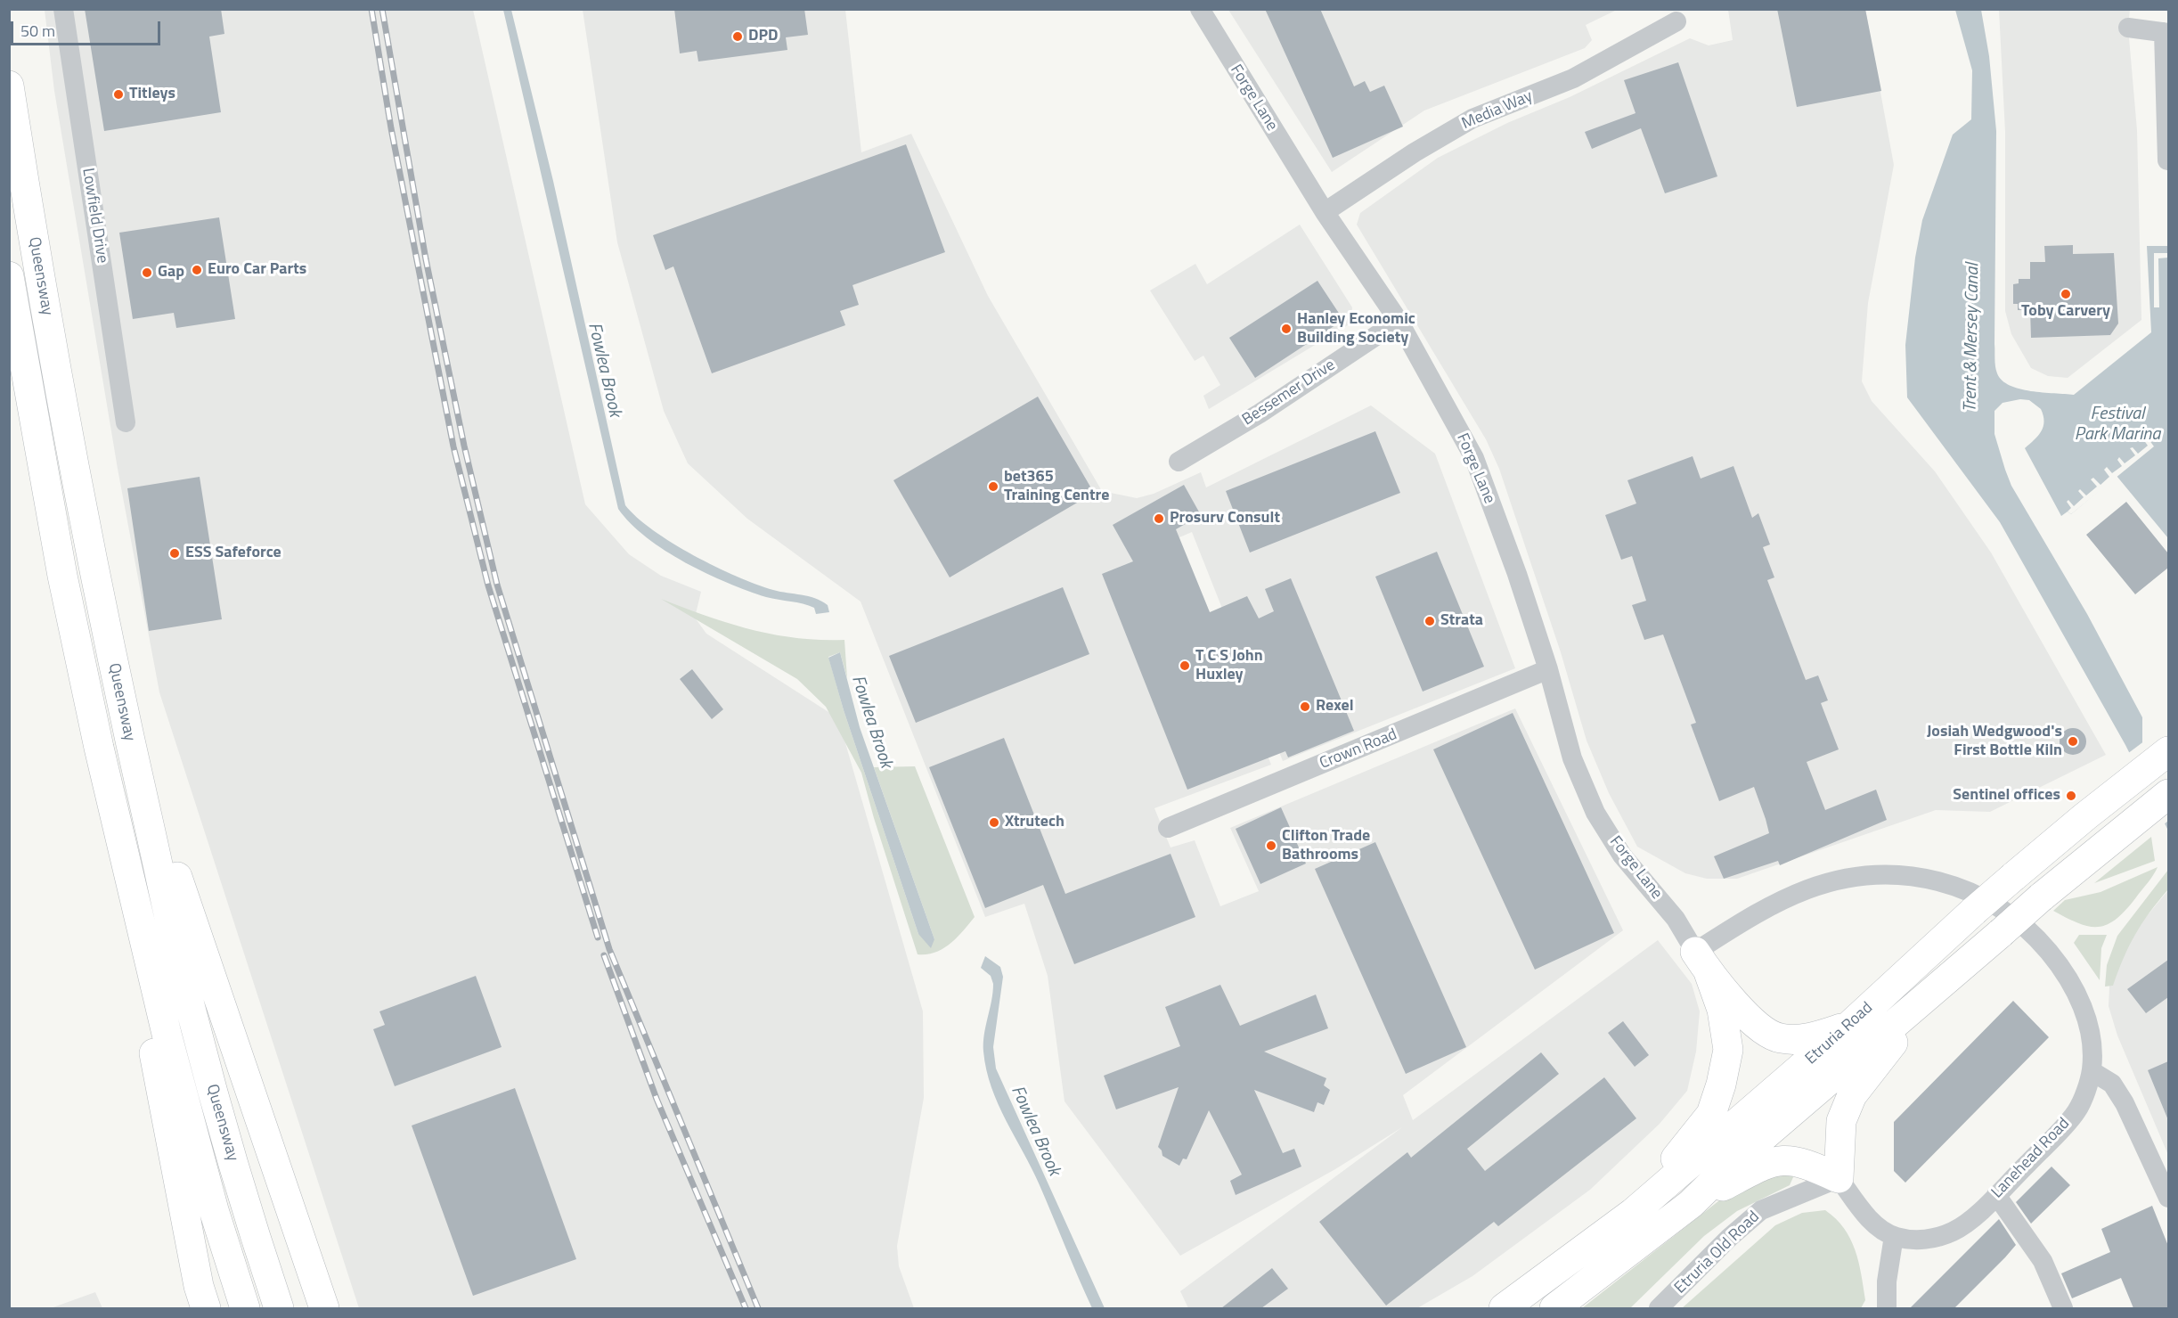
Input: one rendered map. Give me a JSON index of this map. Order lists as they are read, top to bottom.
{
  "streets": {
    "highway": ["Queensway", "Etruria Road"],
    "street": [
      "Forge Lane",
      "Media Way",
      "Lowfield Drive",
      "Bessemer Drive",
      "Crown Road",
      "Lanehead Road",
      "Etruria Old Road"
    ]
  },
  "crossings": [
    ["Forge Lane", "Media Way"],
    ["Forge Lane", "Bessemer Drive"],
    ["Forge Lane", "Crown Road"],
    ["Forge Lane", "Lanehead Road"],
    ["Lanehead Road", "Etruria Old Road"]
  ],
  "water": ["Trent & Mersey Canal", "Fowlea Brook", "Festival Park Marina"],
  "places": [
    "DPD",
    "Titleys",
    "Euro Car Parts",
    "Gap",
    "Toby Carvery",
    "Hanley Economic Building Society",
    "bet365 Training Centre",
    "Prosurv Consult",
    "ESS Safeforce",
    "Strata",
    "T C S John Huxley",
    "Rexel",
    "Josiah Wedgwood's First Bottle Kiln",
    "Sentinel offices",
    "Xtrutech",
    "Clifton Trade Bathrooms"
  ],
  "scale_bar": "50 m"
}
